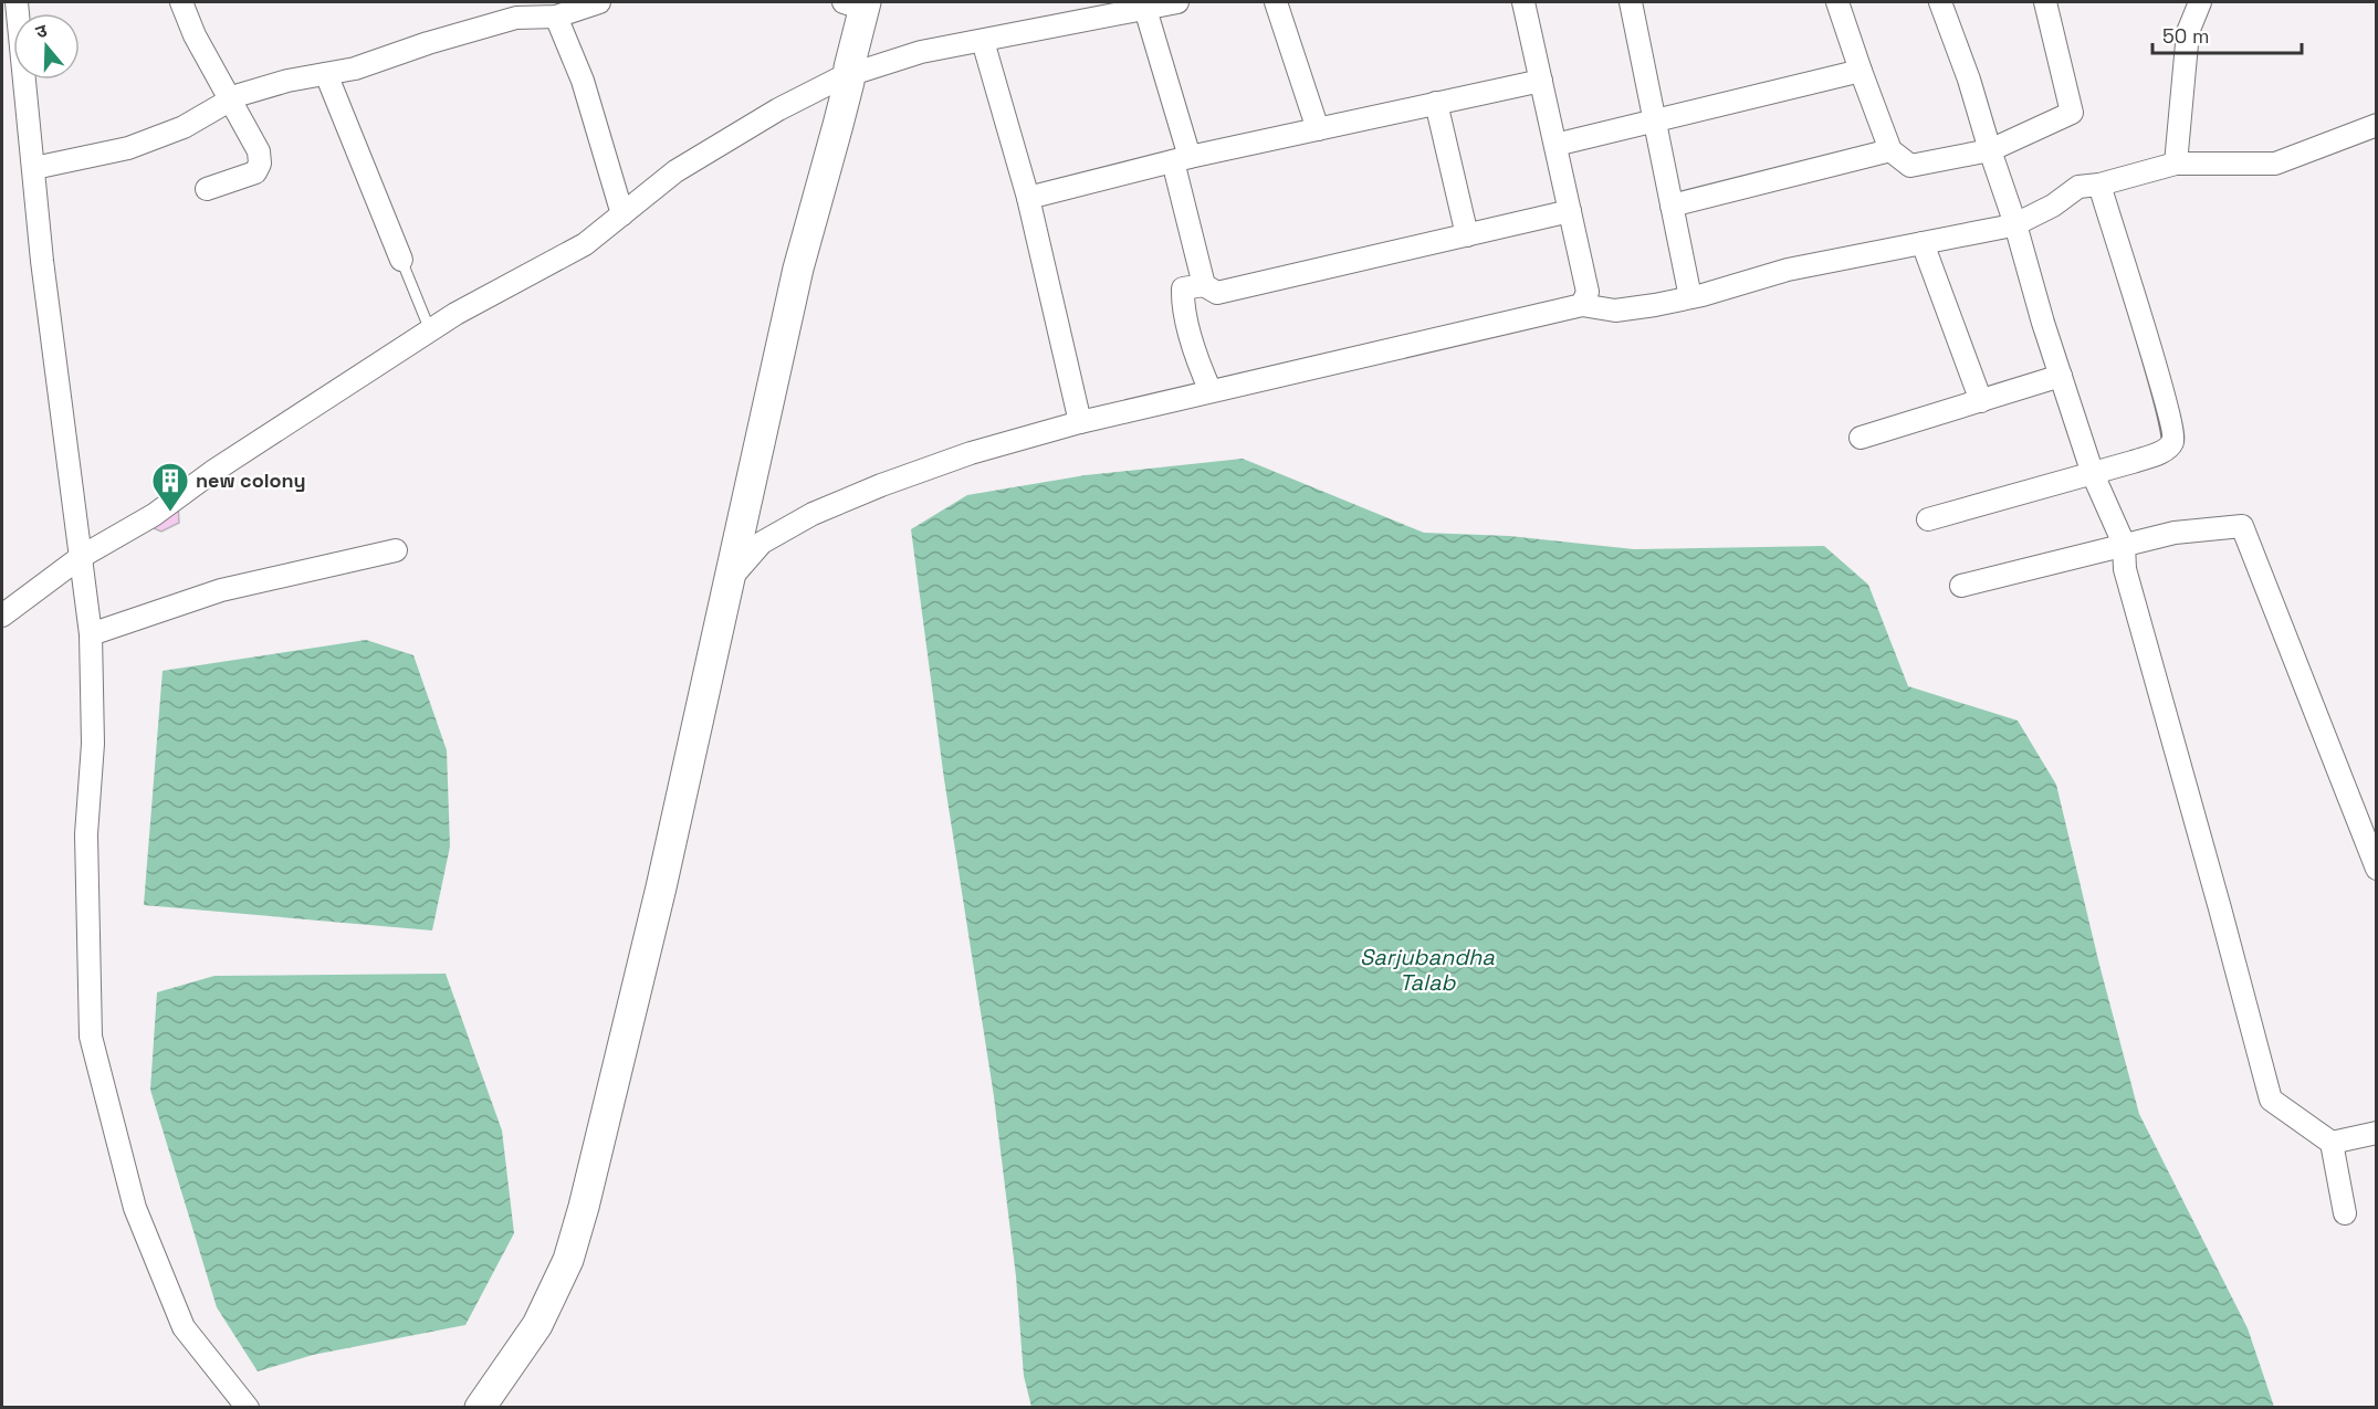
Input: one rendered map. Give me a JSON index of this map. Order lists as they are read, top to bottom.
{
  "water": ["Sarjubandha Talab"],
  "places": {
    "building": ["new colony"]
  },
  "scale_bar": "50 m",
  "north": "top"
}
